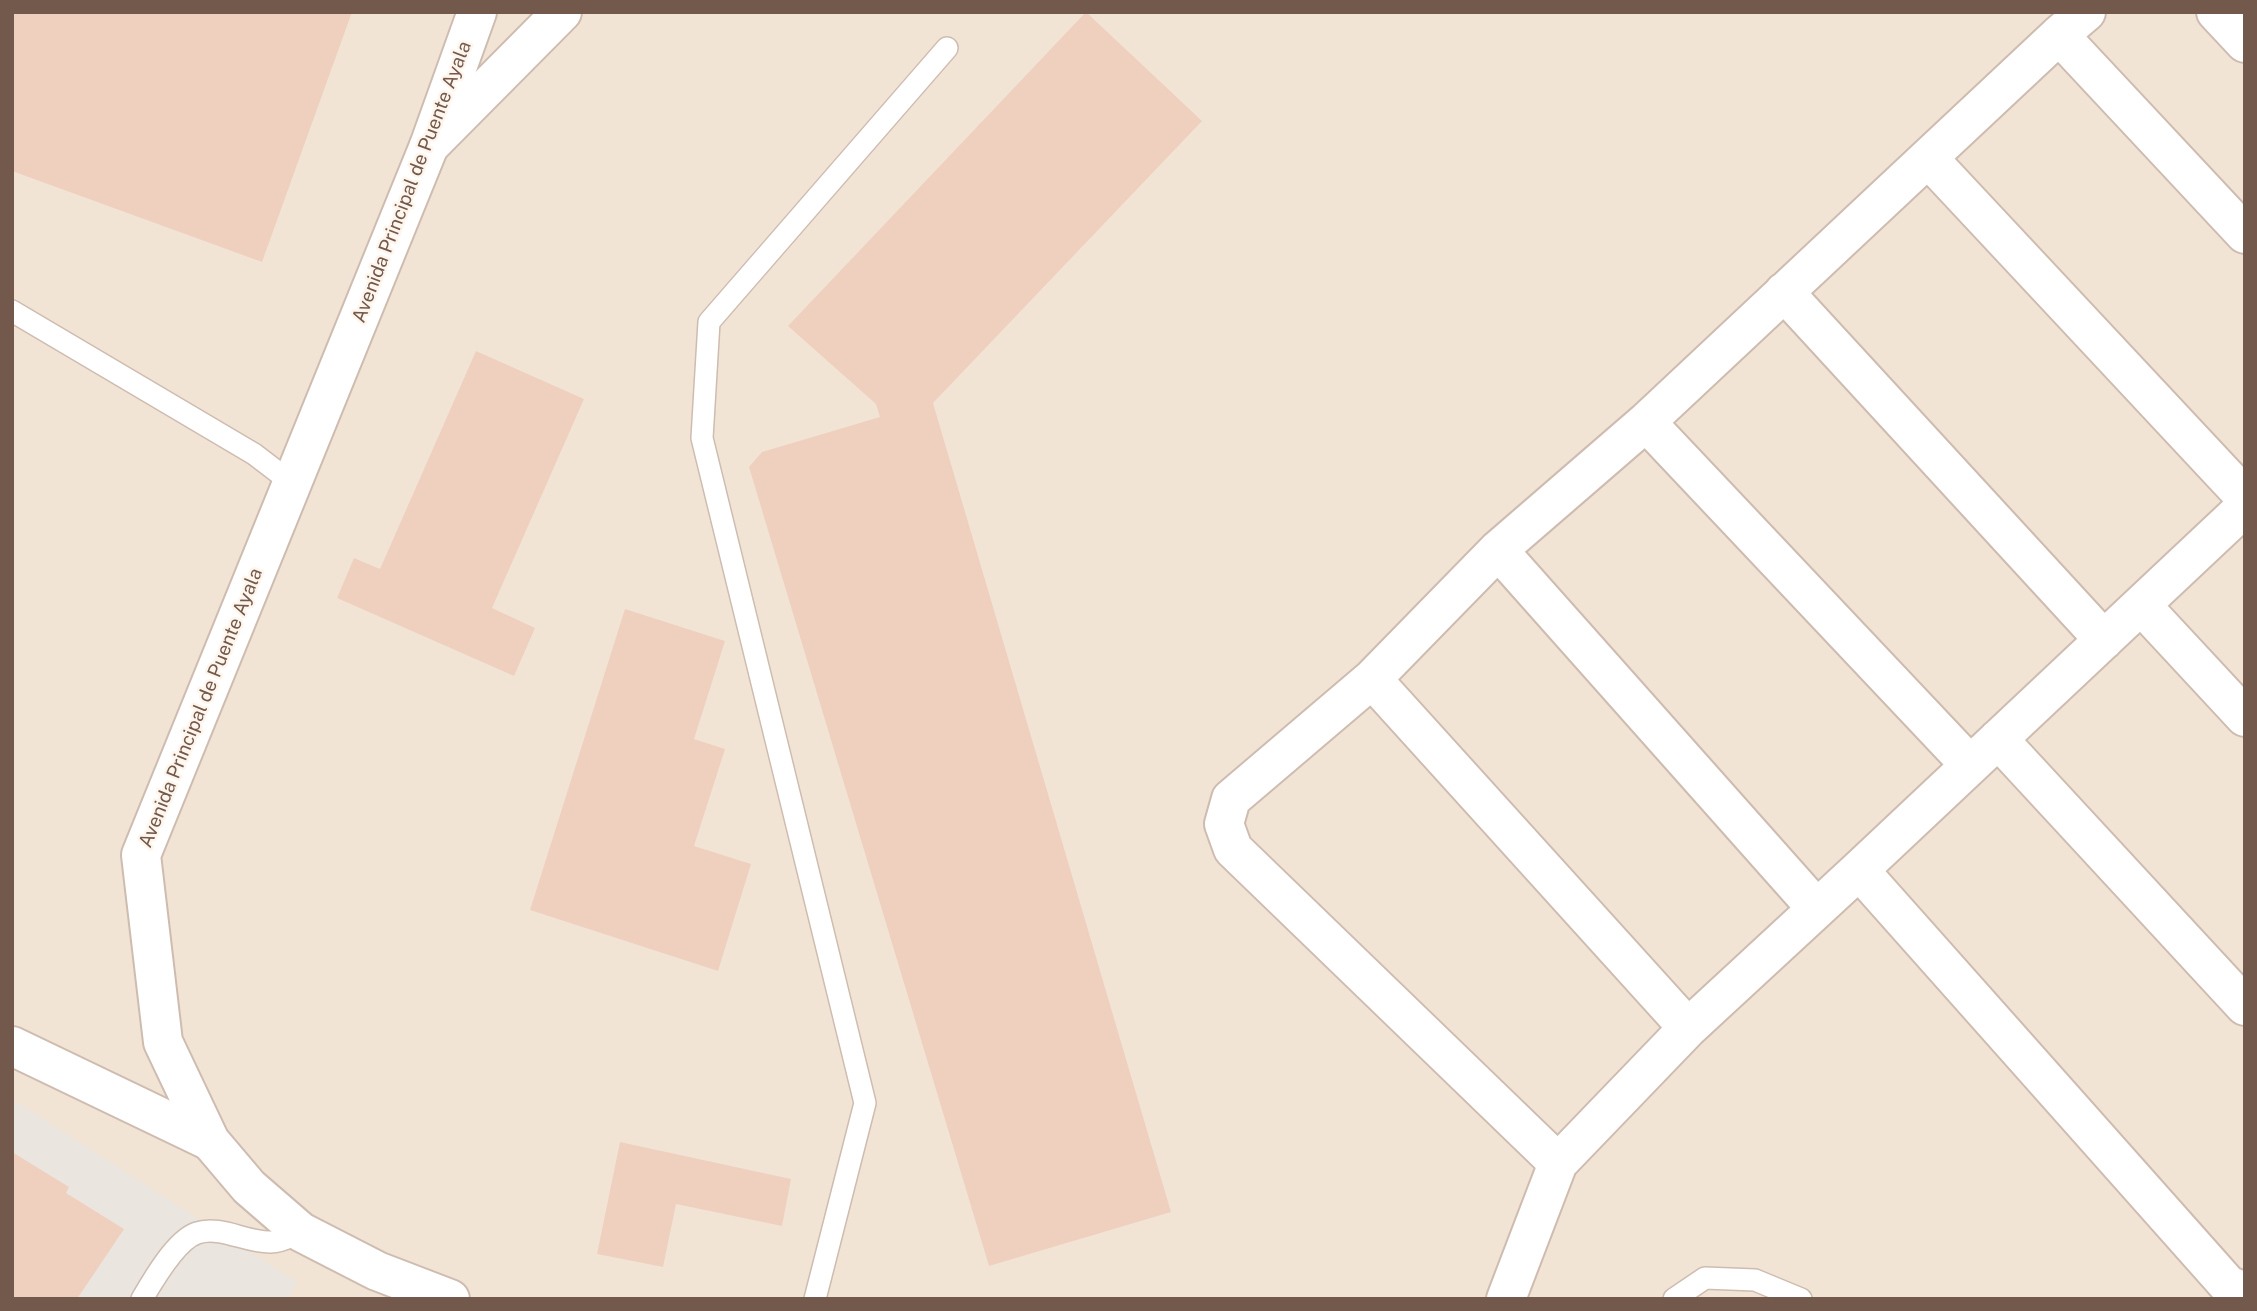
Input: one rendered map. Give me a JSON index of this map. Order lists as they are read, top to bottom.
{
  "streets": {
    "street": ["Avenida Principal de Puente Ayala"]
  }
}
